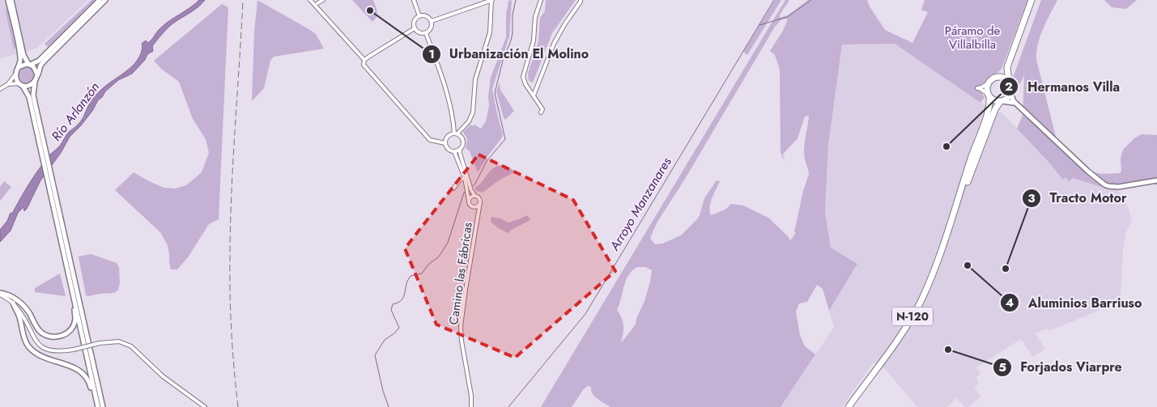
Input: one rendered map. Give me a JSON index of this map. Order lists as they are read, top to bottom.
{
  "streets": {
    "highway": ["N-120"],
    "street": ["Camino las Fábricas"]
  },
  "water": ["Río Arlanzón", "Arroyo Manzanares"],
  "parks": ["Páramo de Villalbilla"],
  "places": [
    "Urbanización El Molino",
    "Hermanos Villa",
    "Aluminios Barriuso",
    "Tracto Motor",
    "Forjados Viarpre"
  ]
}
